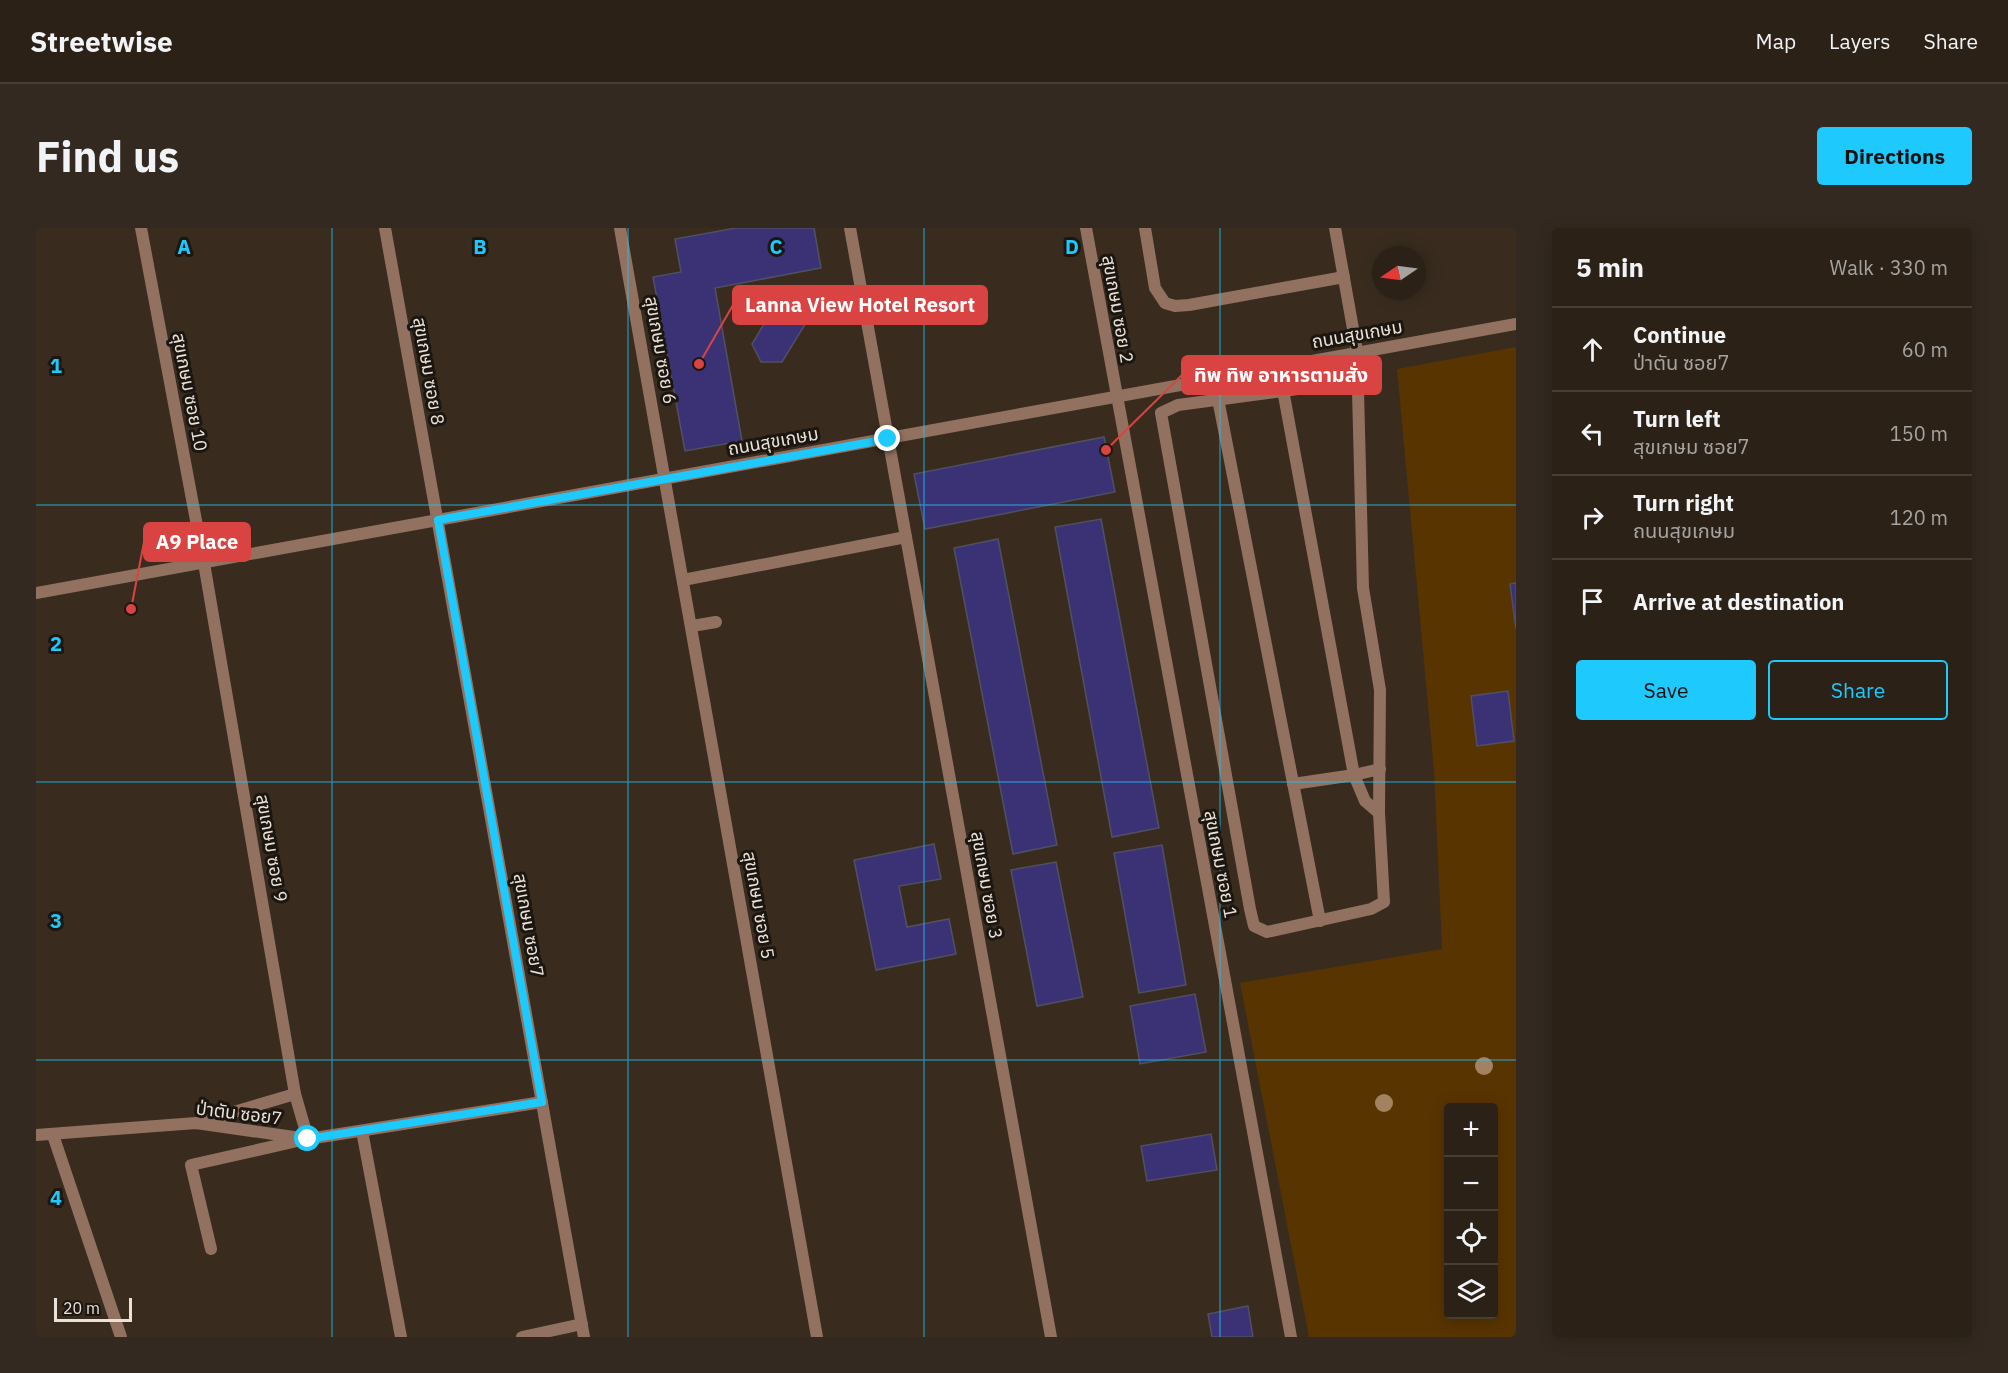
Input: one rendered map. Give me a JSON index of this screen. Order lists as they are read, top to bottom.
{
  "streets": {
    "street": [
      "สุขเกษม ซอย 2",
      "ถนนสุขเกษม",
      "สุขเกษม ซอย 6",
      "สุขเกษม ซอย 8",
      "สุขเกษม ซอย 10",
      "สุขเกษม ซอย 9",
      "สุขเกษม ซอย 1",
      "สุขเกษม ซอย 3",
      "สุขเกษม ซอย 5",
      "สุขเกษม ซอย7",
      "ป่าตัน ซอย7"
    ]
  },
  "crossings": [
    ["สุขเกษม ซอย 2", "ถนนสุขเกษม"],
    ["สุขเกษม ซอย 2", "สุขเกษม ซอย 1"],
    ["ถนนสุขเกษม", "สุขเกษม ซอย 6"],
    ["ถนนสุขเกษม", "สุขเกษม ซอย 8"],
    ["ถนนสุขเกษม", "สุขเกษม ซอย 10"],
    ["ถนนสุขเกษม", "สุขเกษม ซอย 9"],
    ["ถนนสุขเกษม", "สุขเกษม ซอย 1"],
    ["ถนนสุขเกษม", "สุขเกษม ซอย 3"],
    ["ถนนสุขเกษม", "สุขเกษม ซอย 5"],
    ["ถนนสุขเกษม", "สุขเกษม ซอย7"],
    ["สุขเกษม ซอย 6", "สุขเกษม ซอย 5"],
    ["สุขเกษม ซอย 8", "สุขเกษม ซอย7"],
    ["สุขเกษม ซอย 10", "สุขเกษม ซอย 9"],
    ["สุขเกษม ซอย 9", "ป่าตัน ซอย7"],
    ["สุขเกษม ซอย7", "ป่าตัน ซอย7"]
  ],
  "places": ["Lanna View Hotel Resort", "ทิพ ทิพ อาหารตามสั่ง", "A9 Place"],
  "scale_bar": "20 m",
  "north": "left",
  "page": {
    "header": "Streetwise",
    "nav": ["Map", "Layers", "Share"],
    "buttons": [
      "Directions",
      ["Save", "Share"]
    ],
    "title": "Find us",
    "heading": ["5 min", "Walk · 330 m"],
    "list": [
      ["Continue", "ป่าตัน ซอย7", "60 m"],
      ["Turn left", "สุขเกษม ซอย7", "150 m"],
      ["Turn right", "ถนนสุขเกษม", "120 m"],
      "Arrive at destination"
    ],
    "map_buttons": ["+", "−"],
    "scale": "20 m"
  },
  "grid": {
    "columns": [
      "A",
      "B",
      "C",
      "D"
    ],
    "rows": [
      "1",
      "2",
      "3",
      "4"
    ]
  }
}
